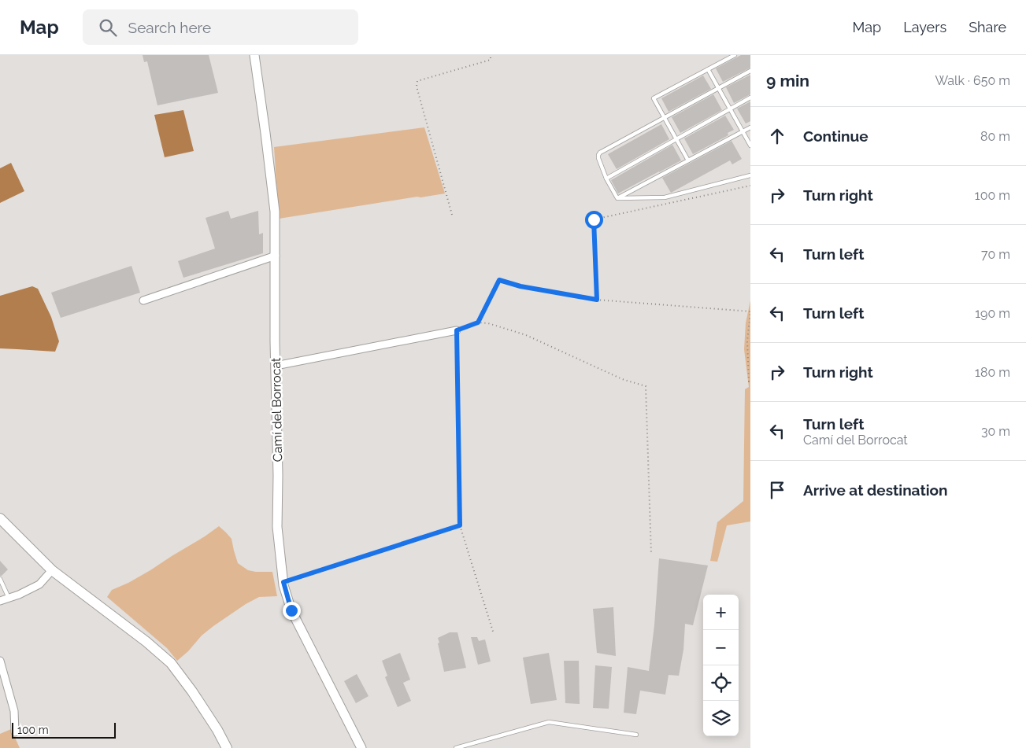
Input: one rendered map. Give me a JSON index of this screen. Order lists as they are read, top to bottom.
{
  "streets": {
    "street": ["Camí del Borrocat"]
  },
  "scale_bar": "100 m",
  "page": {
    "header": "Map",
    "search": "Search here",
    "nav": ["Map", "Layers", "Share"],
    "heading": ["9 min", "Walk · 650 m"],
    "list": [
      ["Continue", "80 m"],
      ["Turn right", "100 m"],
      ["Turn left", "70 m"],
      ["Turn left", "190 m"],
      ["Turn right", "180 m"],
      ["Turn left", "Camí del Borrocat", "30 m"],
      "Arrive at destination"
    ],
    "map_buttons": ["+", "−"],
    "scale": "100 m"
  }
}
